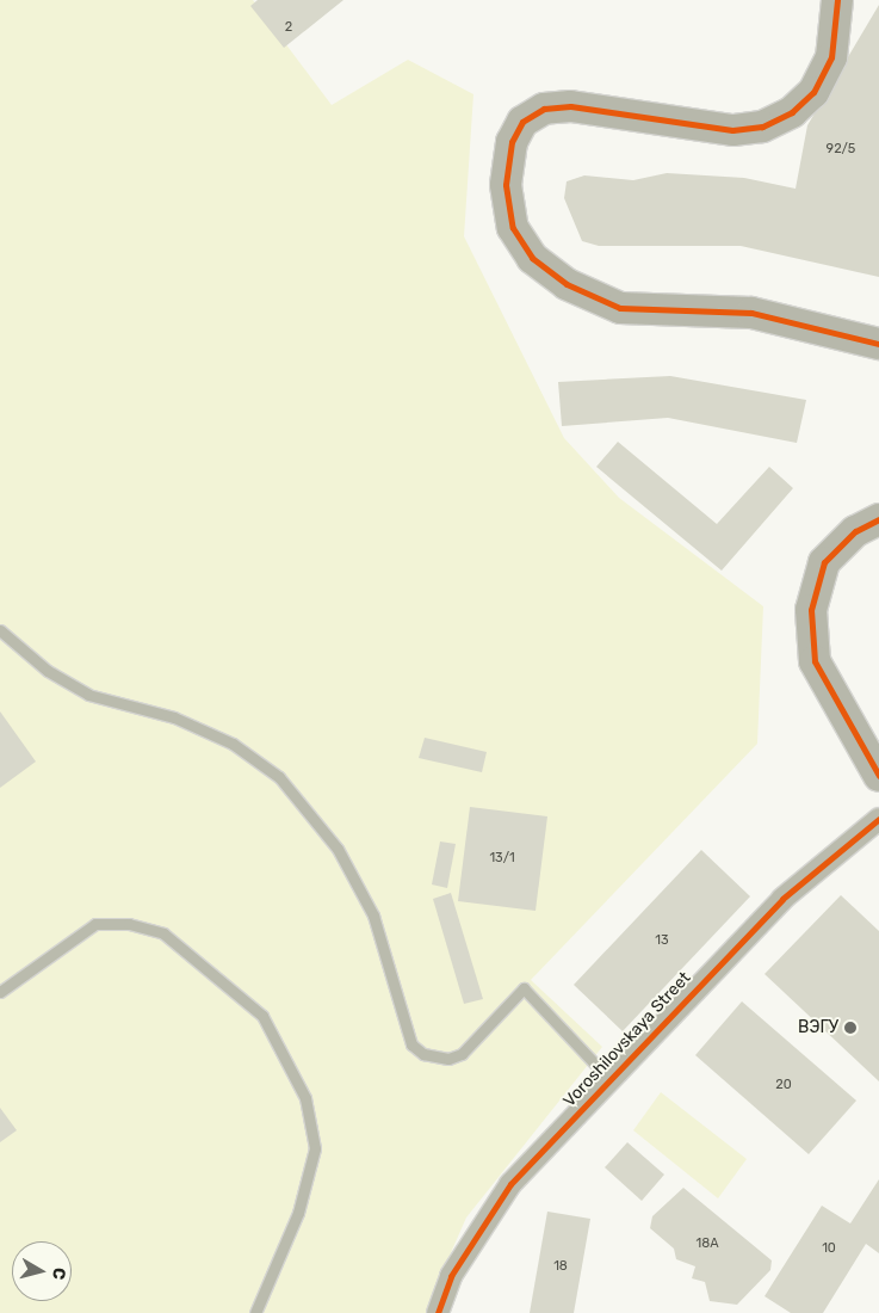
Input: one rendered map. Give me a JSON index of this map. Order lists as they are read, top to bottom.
{
  "streets": {
    "street": ["Voroshilovskaya Street"]
  },
  "places": ["ВЭГУ"],
  "house_numbers": [
    "2",
    "92/5",
    "13/1",
    "13",
    "20",
    "18А",
    "10",
    "18"
  ],
  "north": "right"
}
